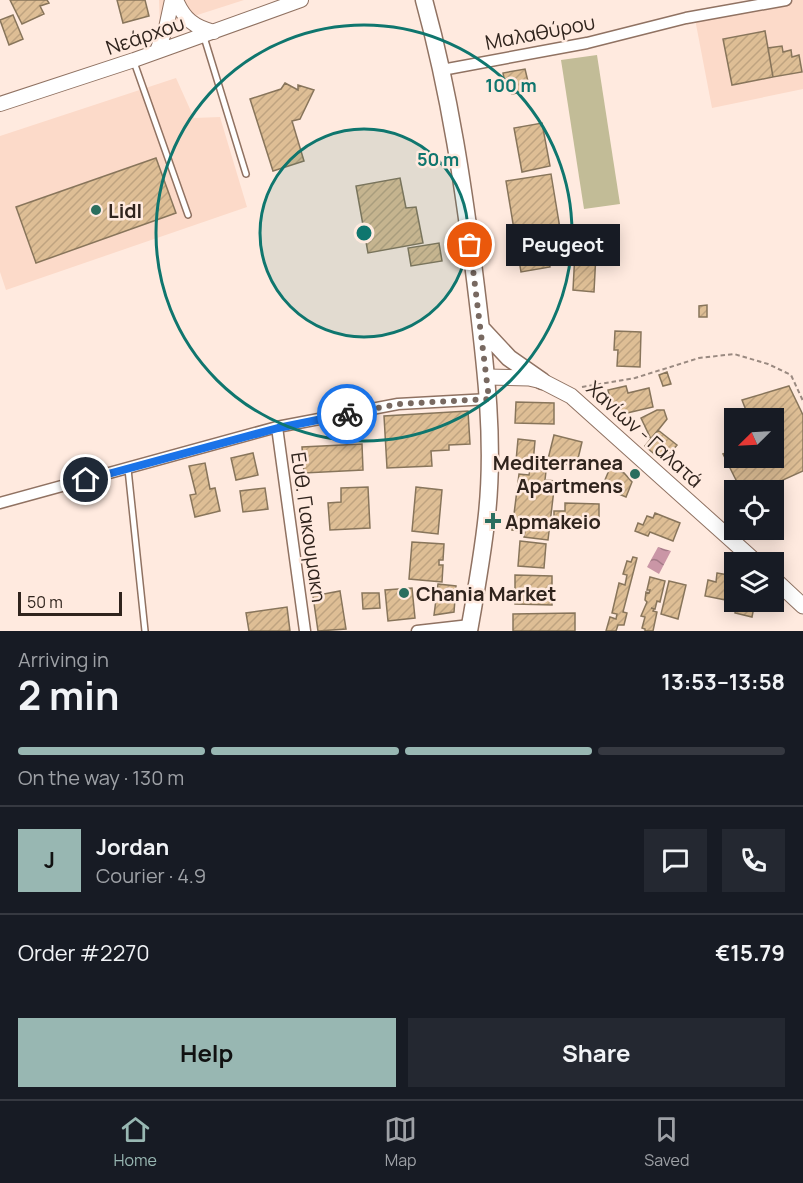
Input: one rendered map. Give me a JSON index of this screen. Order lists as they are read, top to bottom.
{
  "streets": {
    "main road": ["Χανίων - Γαλατά"],
    "street": ["Μαλαθύρου", "Νεάρχου", "Ευθ. Γιακουμακη"]
  },
  "places": {
    "other": [
      "Lidl",
      "Peugeot",
      "Mediterranea Apartmens",
      "Chania Market"
    ],
    "health": ["Apmakeio"]
  },
  "scale_bar": "50 m",
  "north": "bottom left",
  "page": {
    "bubble": "Peugeot",
    "scale": "50 m",
    "heading": ["2 min", "Arriving in", "13:53–13:58"],
    "panel": [
      "Jordan",
      "Courier · 4.9",
      "Order #2270",
      "€15.79"
    ],
    "bar": "On the way · 130 m",
    "round": "J",
    "buttons": ["Help", "Share"],
    "tabs": ["Home", "Map", "Saved"]
  },
  "rings": ["100 m", "50 m"]
}
